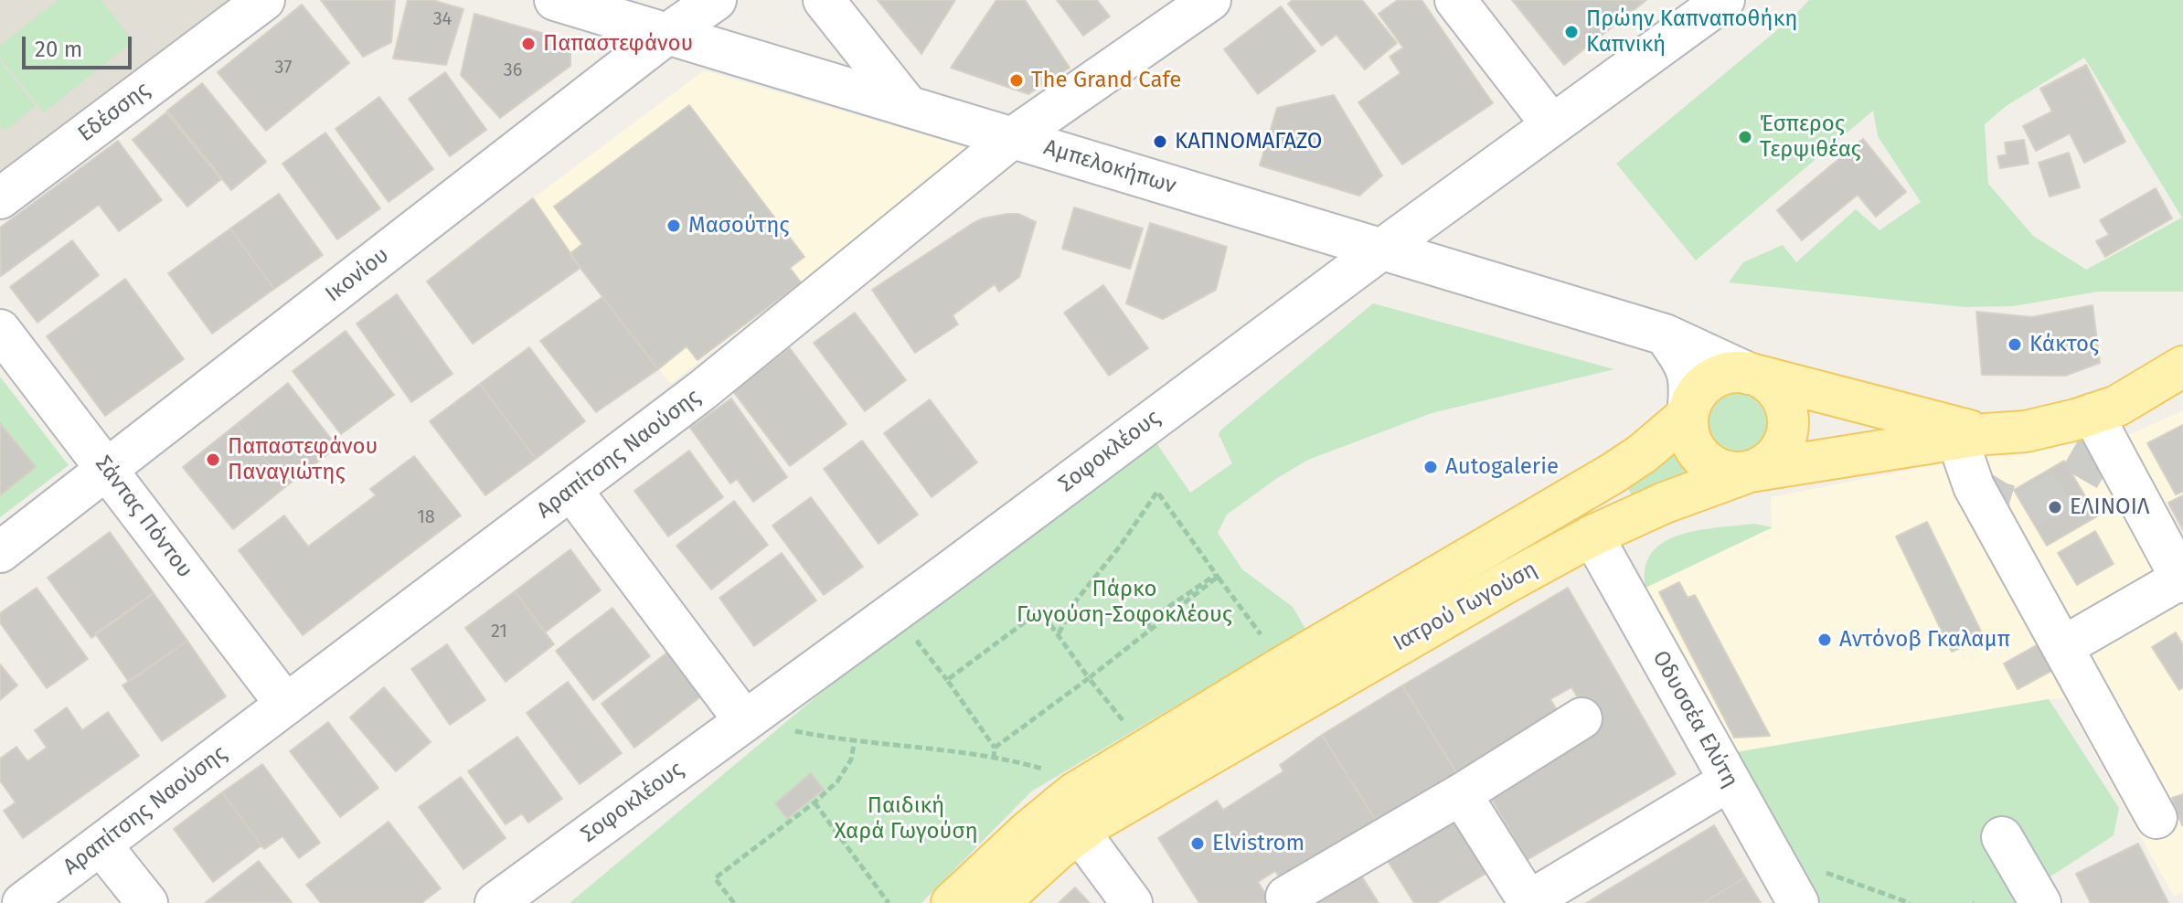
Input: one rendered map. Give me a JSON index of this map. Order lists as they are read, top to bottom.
{
  "streets": {
    "main road": ["Ιατρού Γωγούση"],
    "street": [
      "Εδέσσης",
      "Αμπελοκήπων",
      "Ικονίου",
      "Σοφοκλέους",
      "Αραπίτσης Ναούσης",
      "Σάντας Πόντου",
      "Οδυσσέα Ελύτη"
    ]
  },
  "crossings": [
    ["Αμπελοκήπων", "Ικονίου"],
    ["Αμπελοκήπων", "Σοφοκλέους"],
    ["Αμπελοκήπων", "Αραπίτσης Ναούσης"],
    ["Αμπελοκήπων", "Ιατρού Γωγούση"],
    ["Ικονίου", "Σάντας Πόντου"],
    ["Αραπίτσης Ναούσης", "Σάντας Πόντου"],
    ["Ιατρού Γωγούση", "Οδυσσέα Ελύτη"]
  ],
  "parks": ["Πάρκο Γωγούση-Σοφοκλέους", "Παιδική Χαρά Γωγούση"],
  "places": [
    "Πρώην Καπναποθήκη Καπνική",
    "Παπαστεφάνου",
    "The Grand Cafe",
    "Έσπερος Τερψιθέας",
    "ΚΑΠΝΟΜΑΓΑΖΟ",
    "Μασούτης",
    "Κάκτος",
    "Παπαστεφάνου Παναγιώτης",
    "Autogalerie",
    "ΕΛΙΝΟΙΛ",
    "Αντόνοβ Γκαλαμπ",
    "Elvistrom"
  ],
  "house_numbers": [
    "34",
    "37",
    "36",
    "18",
    "21"
  ],
  "scale_bar": "20 m"
}
